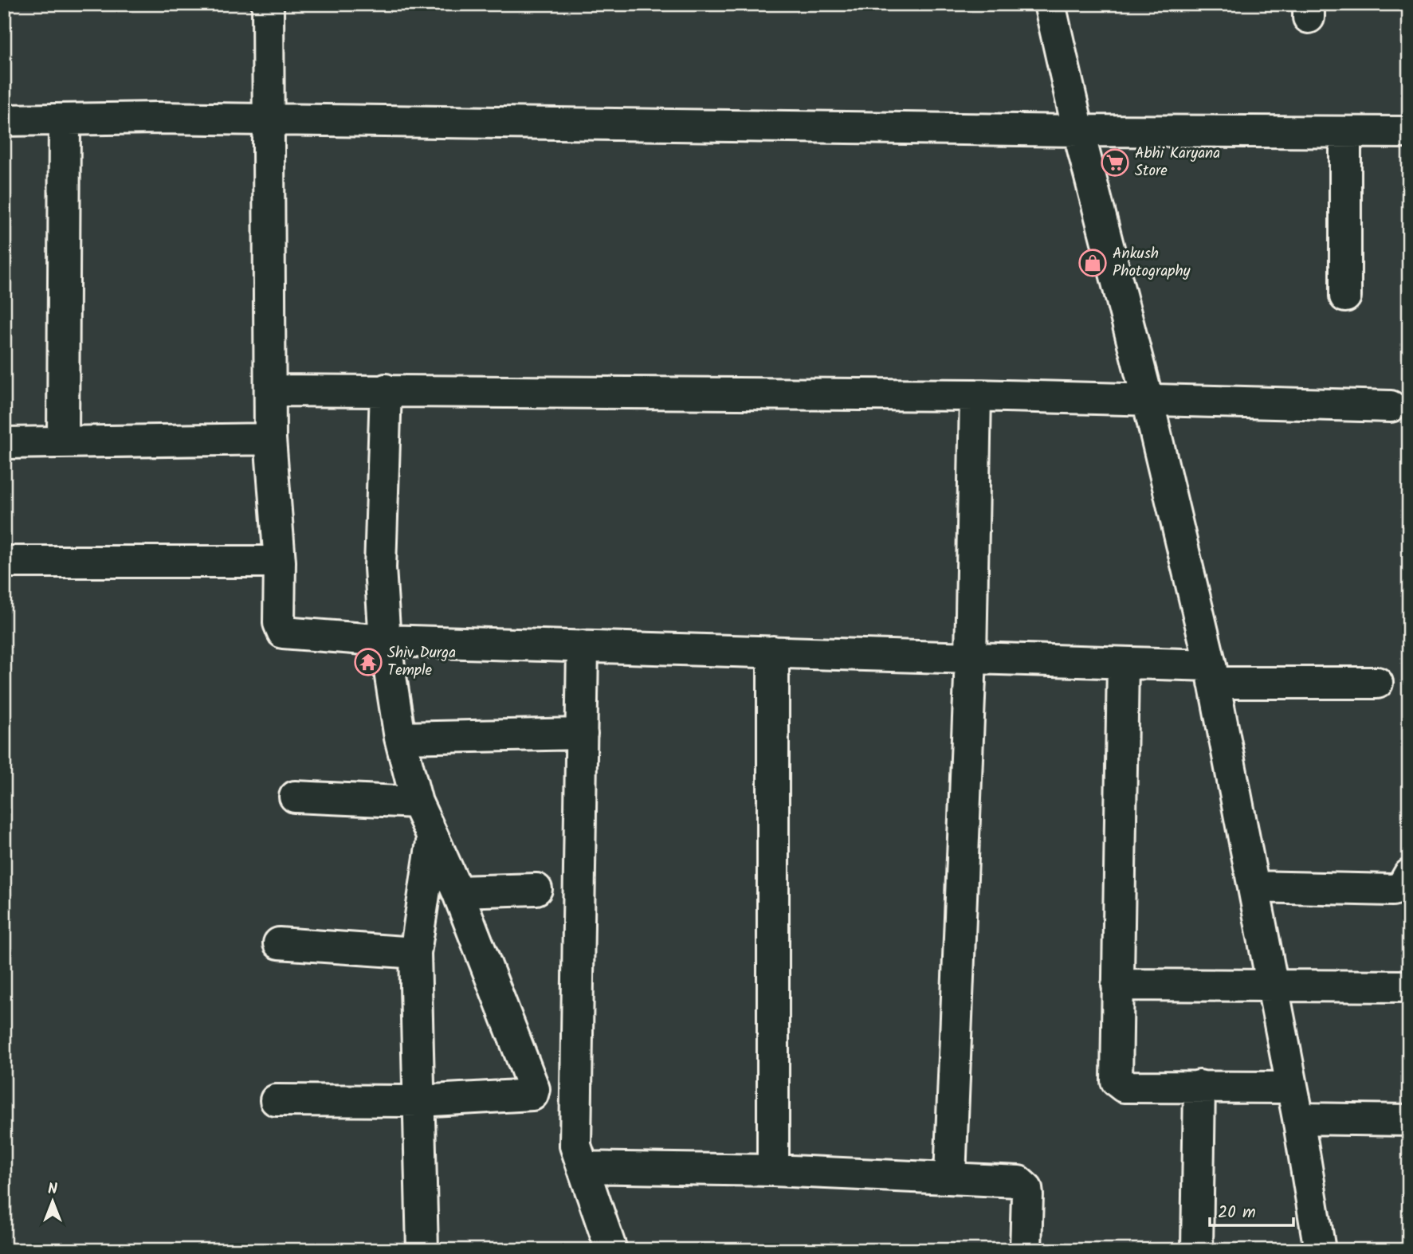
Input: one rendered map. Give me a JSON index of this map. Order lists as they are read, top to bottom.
{
  "places": {
    "supermarket": ["Abhi Karyana Store"],
    "shop": ["Ankush Photography"],
    "temple": ["Shiv Durga Temple"]
  },
  "scale_bar": "20 m",
  "north": "top"
}
